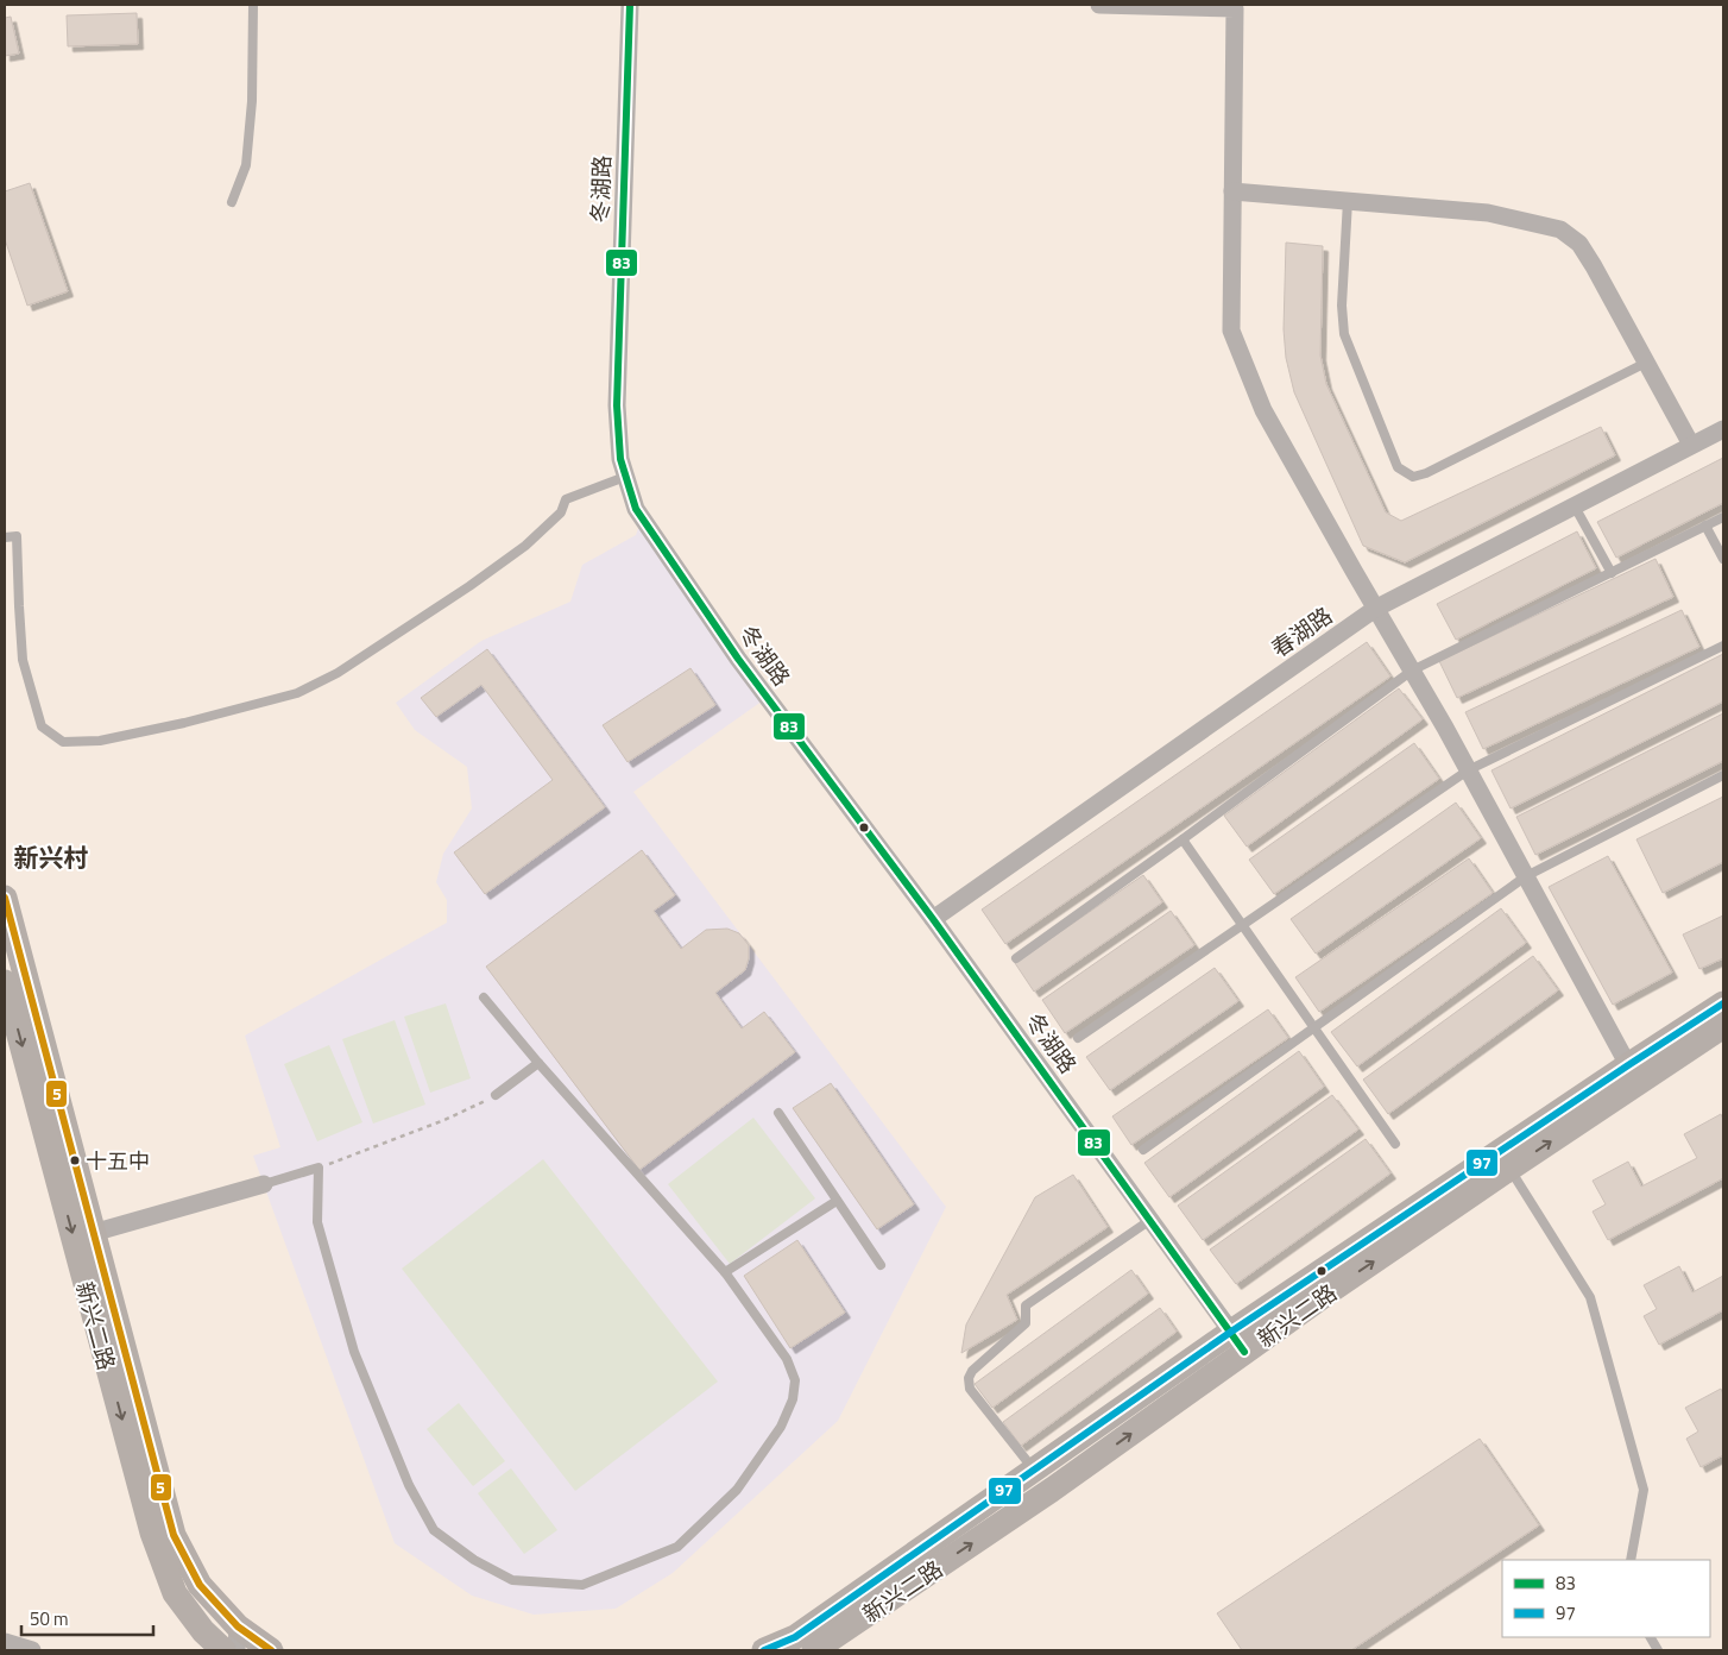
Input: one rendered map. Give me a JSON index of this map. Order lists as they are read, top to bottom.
{
  "streets": {
    "main road": ["新兴二路"],
    "street": ["冬湖路", "春湖路"]
  },
  "crossings": [
    ["冬湖路", "春湖路"],
    ["冬湖路", "新兴二路"]
  ],
  "districts": ["新兴村"],
  "places": ["十五中"],
  "lines": ["transit line 83", "transit line 5", "transit line 97"],
  "legend": ["83", "97"],
  "scale_bar": "50 m"
}
